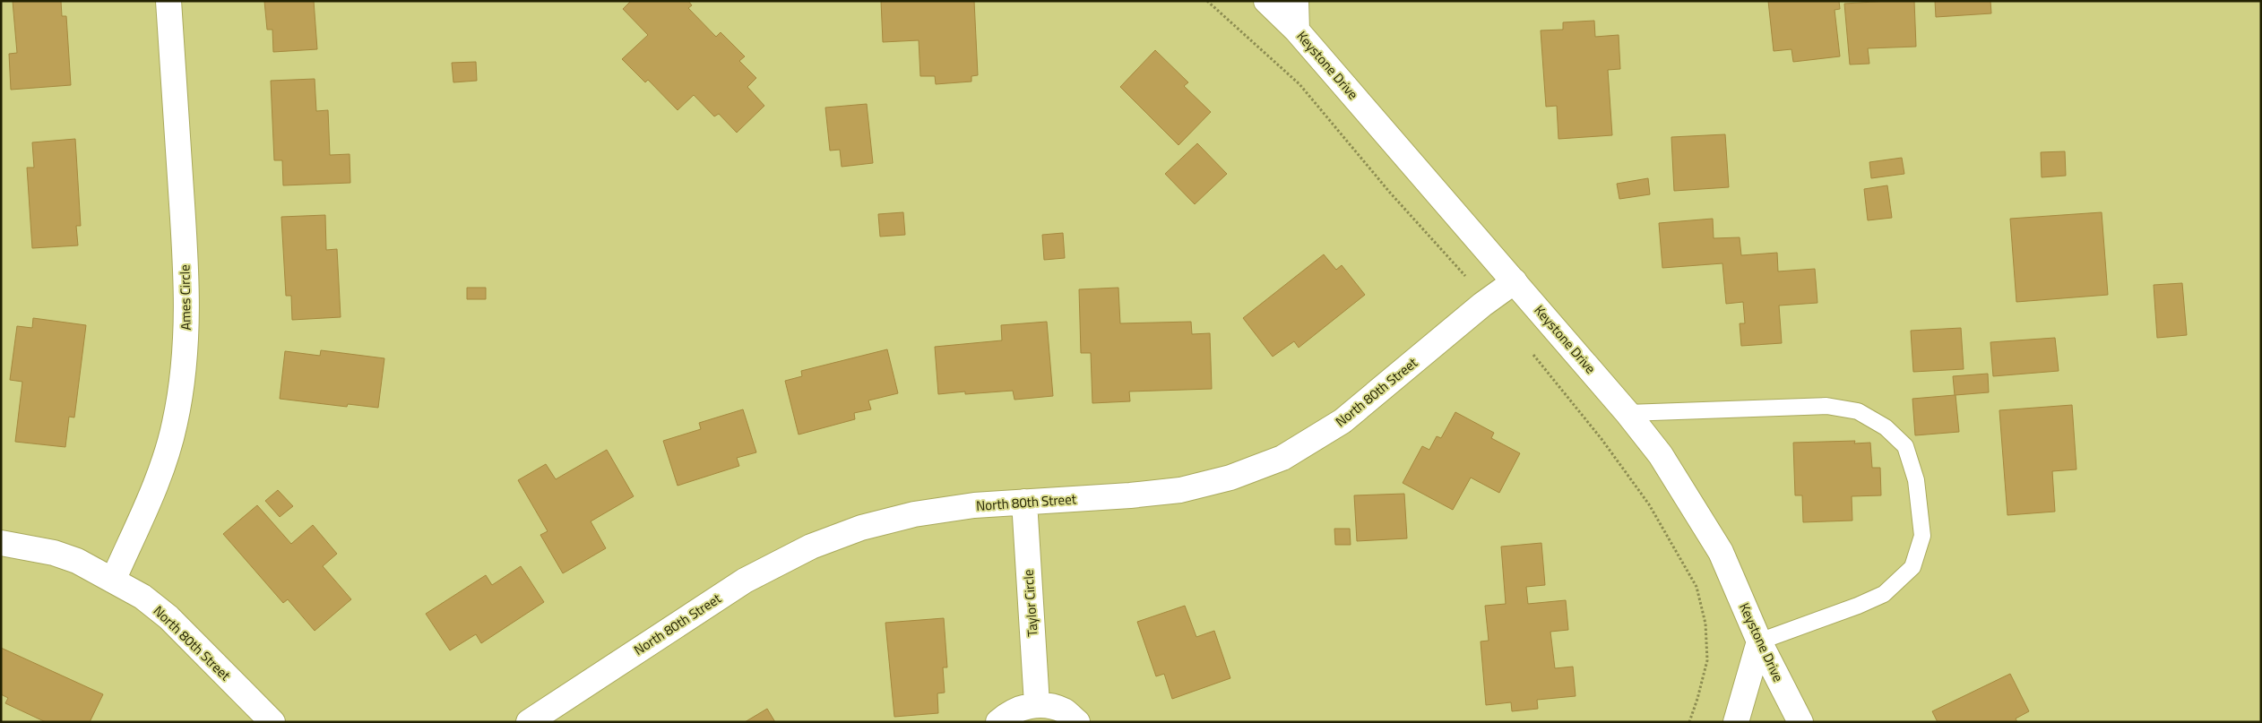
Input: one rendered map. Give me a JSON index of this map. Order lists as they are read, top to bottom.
{
  "streets": {
    "street": [
      "Keystone Drive",
      "Ames Circle",
      "North 80th Street",
      "Taylor Circle"
    ]
  },
  "crossings": [
    ["Keystone Drive", "North 80th Street"],
    ["Ames Circle", "North 80th Street"],
    ["North 80th Street", "Taylor Circle"]
  ]
}
